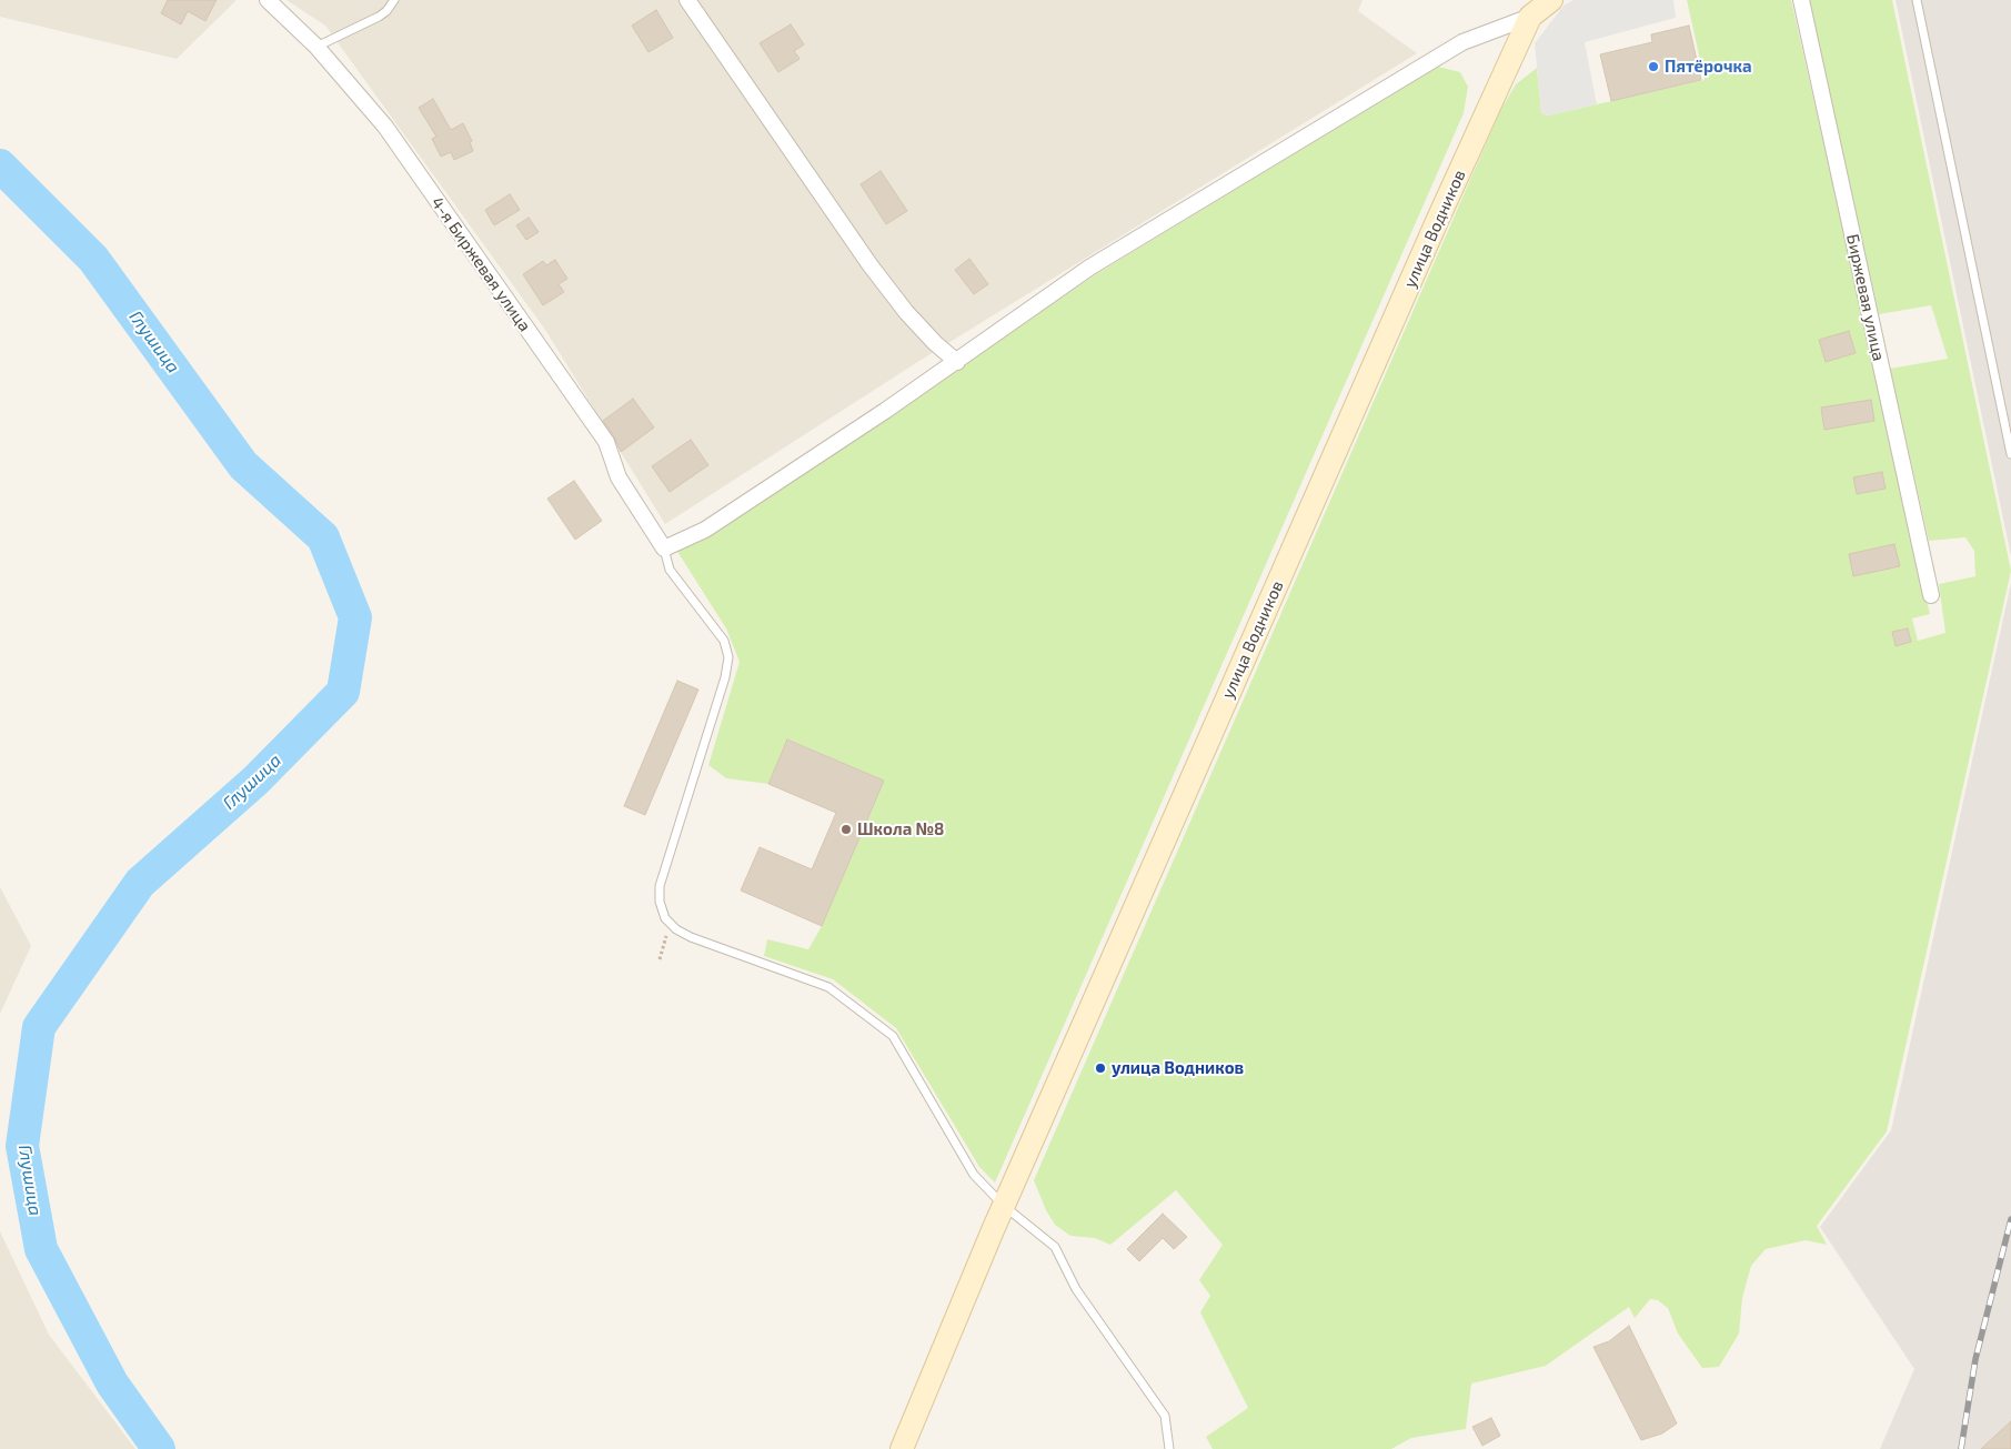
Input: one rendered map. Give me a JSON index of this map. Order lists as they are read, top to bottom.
{
  "streets": {
    "main road": ["улица Водников"],
    "street": ["4-я Биржевая улица", "Биржевая улица"]
  },
  "water": ["Глушица"],
  "places": ["Пятёрочка", "Школа №8", "улица Водников"]
}
